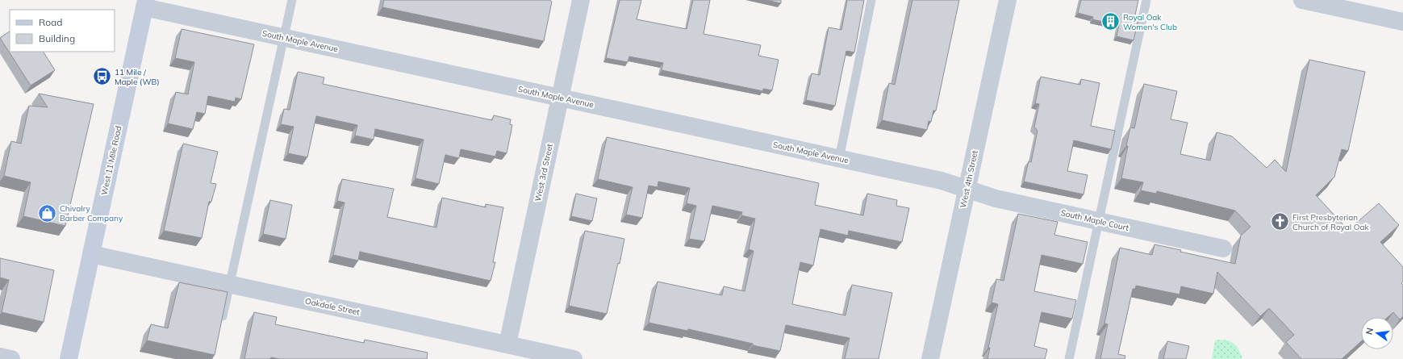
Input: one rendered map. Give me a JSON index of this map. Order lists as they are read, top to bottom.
{
  "streets": {
    "main road": ["West 11 Mile Road"],
    "street": [
      "South Maple Avenue",
      "West 3rd Street",
      "West 4th Street",
      "South Maple Court",
      "Oakdale Street"
    ]
  },
  "crossings": [
    ["South Maple Avenue", "West 11 Mile Road"],
    ["South Maple Avenue", "West 3rd Street"],
    ["South Maple Avenue", "West 4th Street"],
    ["South Maple Avenue", "South Maple Court"],
    ["West 11 Mile Road", "Oakdale Street"],
    ["West 3rd Street", "Oakdale Street"],
    ["West 4th Street", "South Maple Court"]
  ],
  "places": {
    "building": ["Royal Oak Women's Club"],
    "bus stop": ["11 Mile / Maple (WB)"],
    "shop": ["Chivalry Barber Company"],
    "church": ["First Presbyterian Church of Royal Oak"]
  },
  "legend": ["Road", "Building"],
  "north": "left"
}
